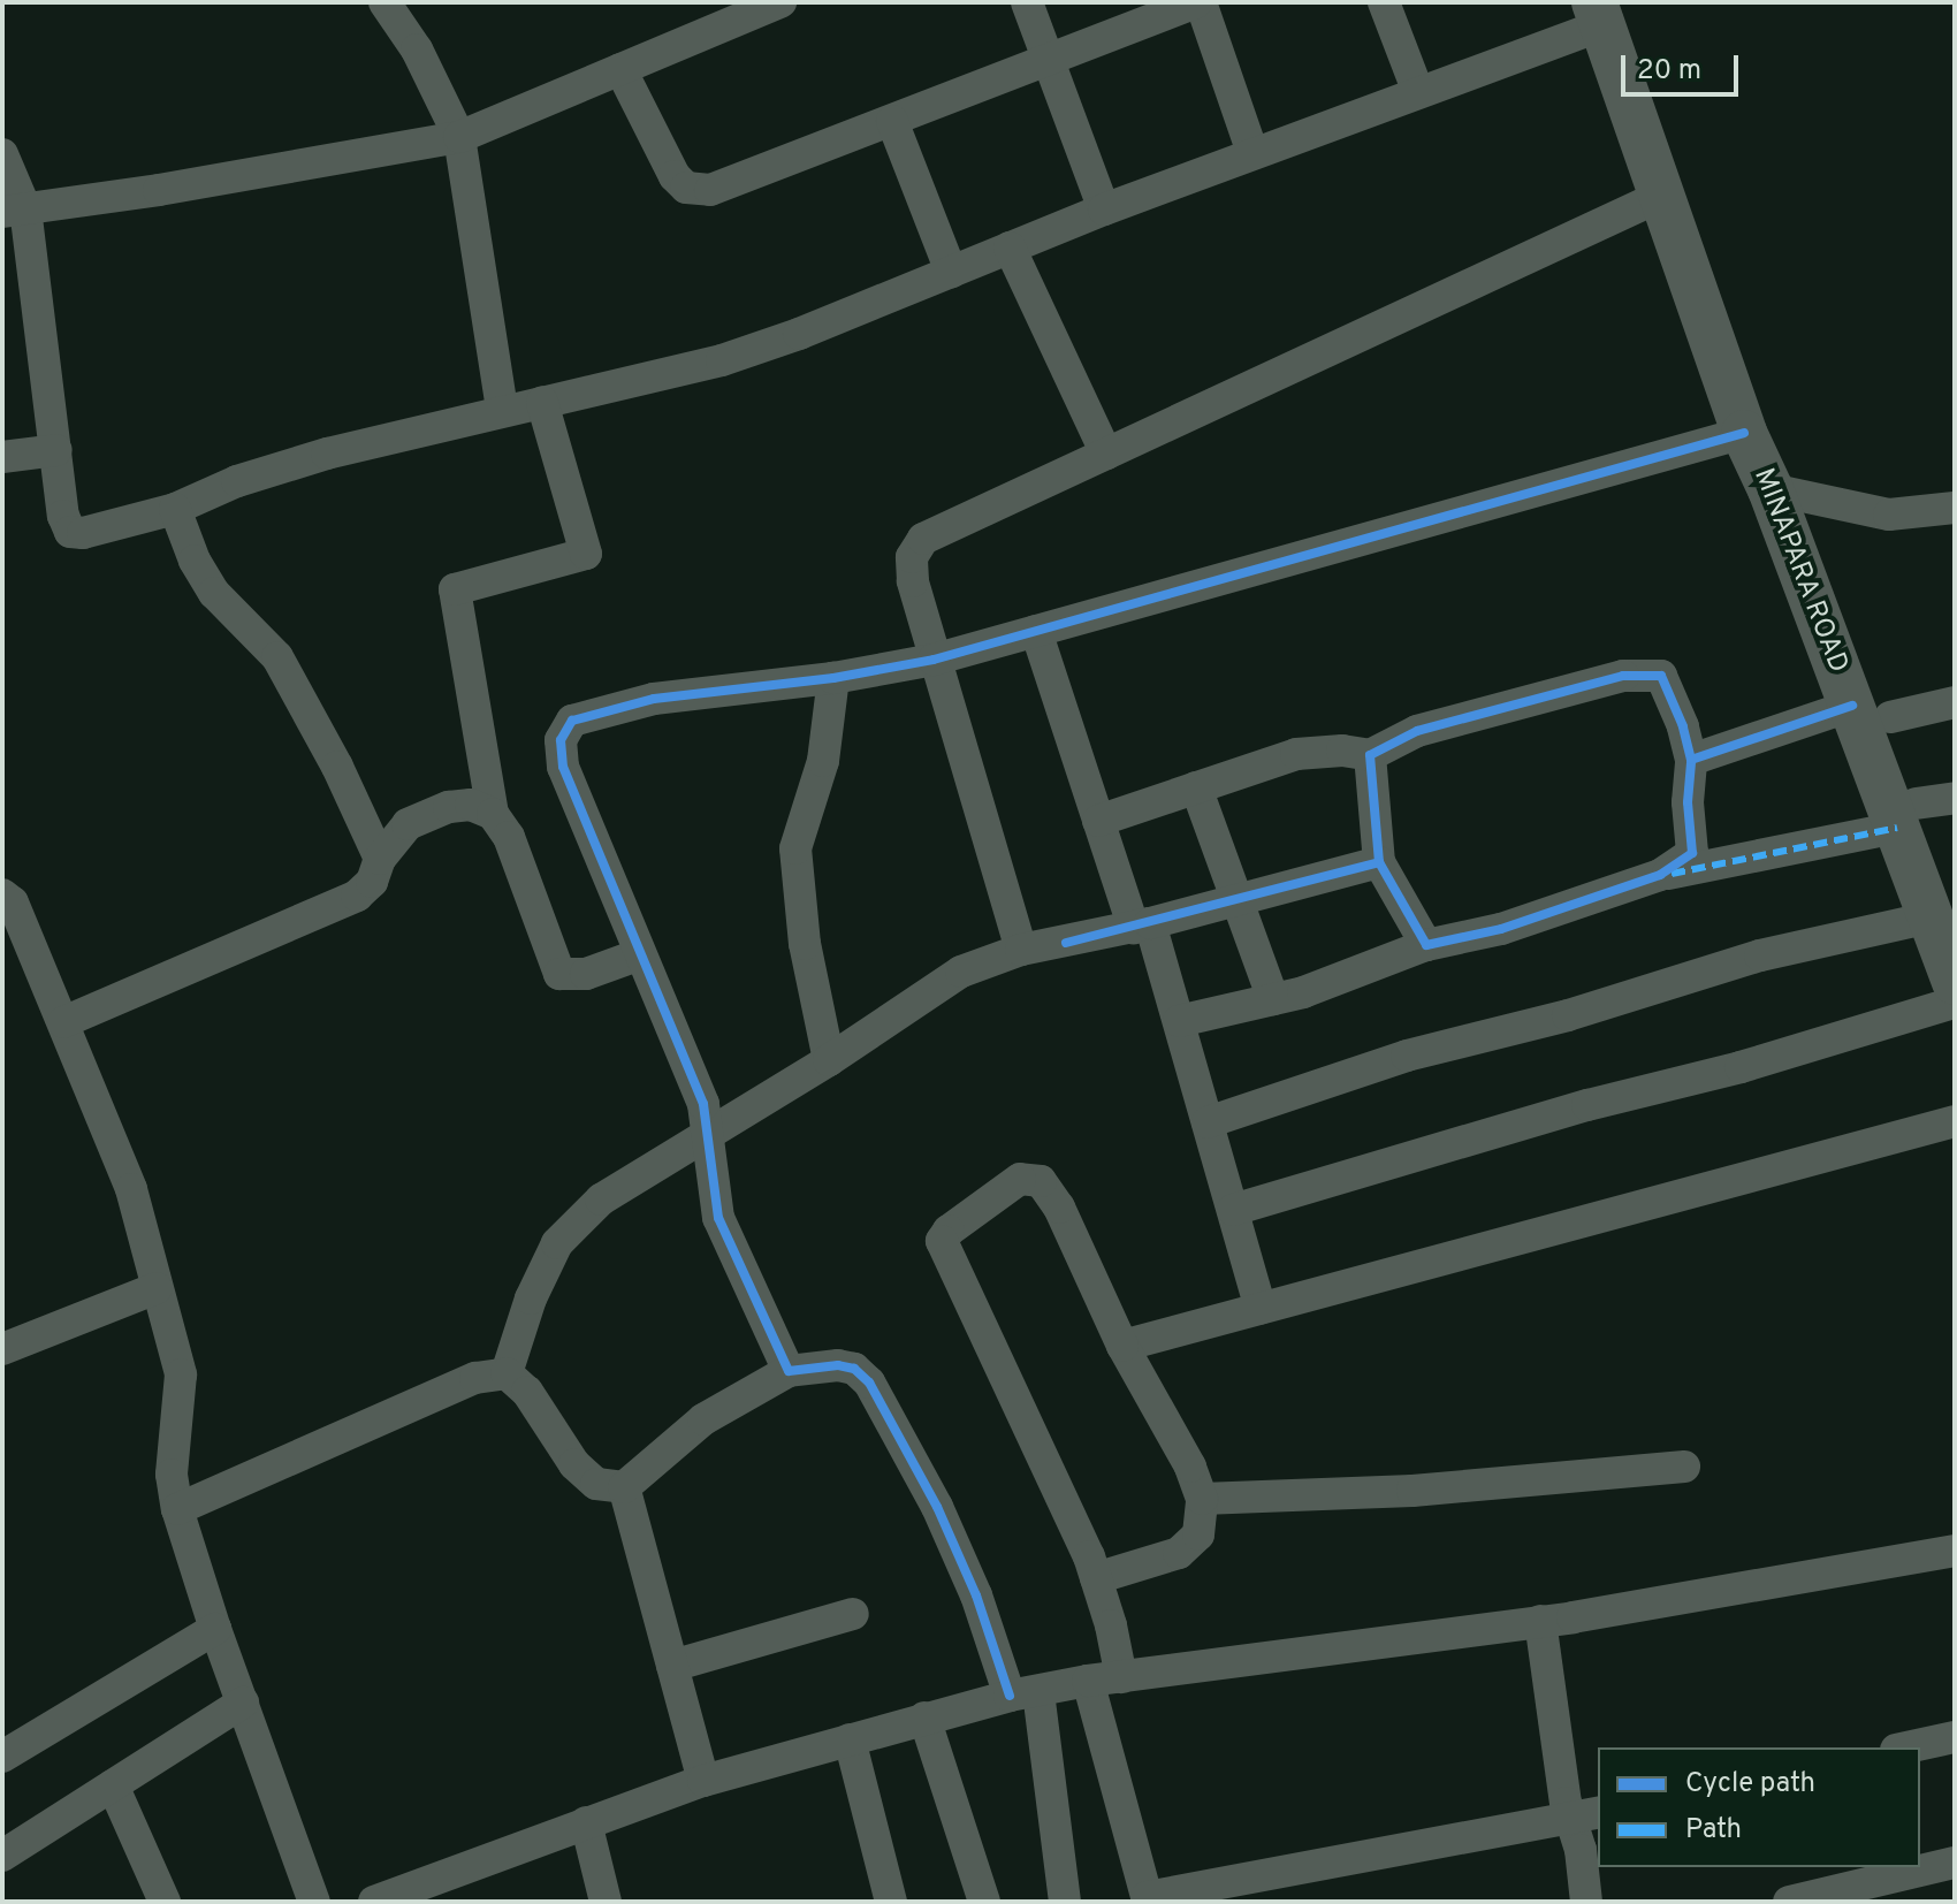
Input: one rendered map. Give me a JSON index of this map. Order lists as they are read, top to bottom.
{
  "streets": {
    "street": ["MINAPARA ROAD"]
  },
  "legend": ["Cycle path", "Path"],
  "scale_bar": "20 m"
}
